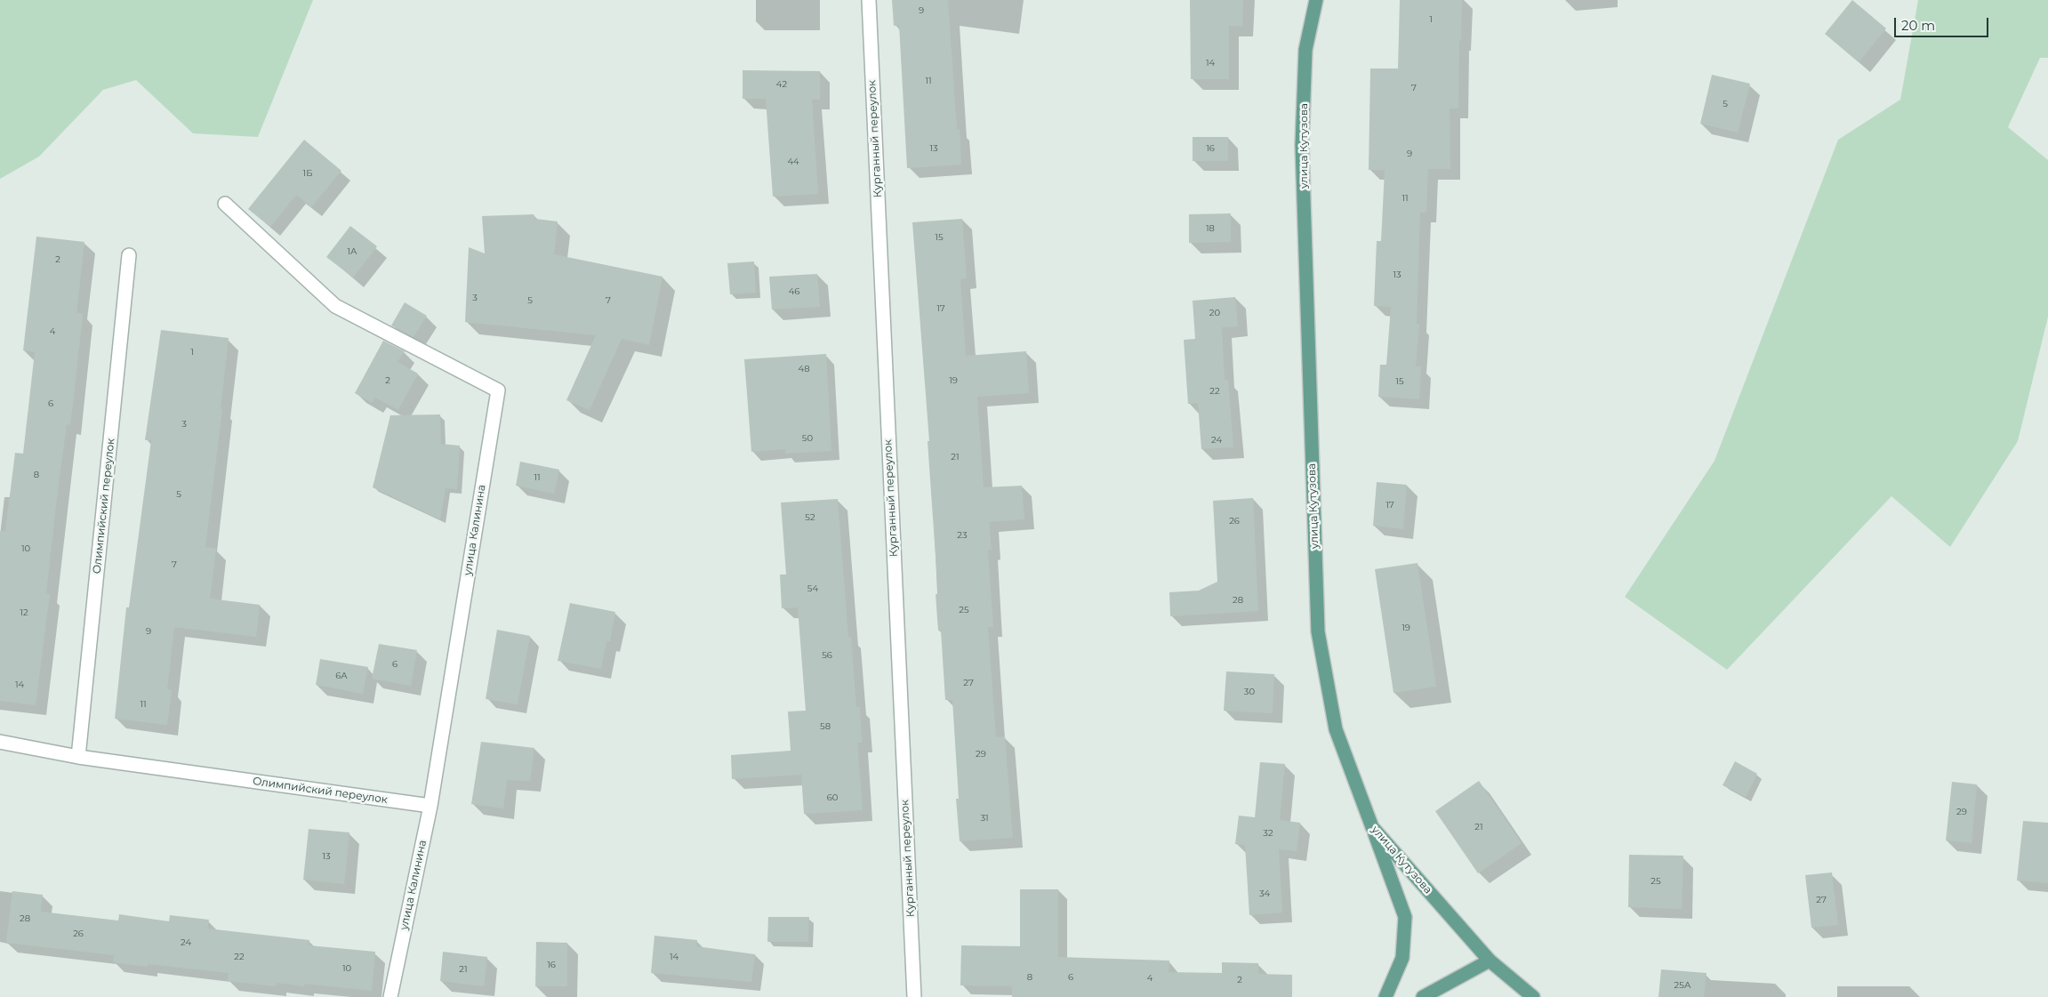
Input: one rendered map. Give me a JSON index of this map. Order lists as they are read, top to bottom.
{
  "streets": {
    "main road": ["улица Кутузова"],
    "street": ["Курганный переулок", "Олимпийский переулок", "улица Калинина"]
  },
  "crossings": [
    ["Олимпийский переулок", "улица Калинина"]
  ],
  "house_numbers": [
    "9",
    "1",
    "14",
    "11",
    "42",
    "7",
    "5",
    "13",
    "16",
    "9",
    "44",
    "1Б",
    "11",
    "18",
    "15",
    "1А",
    "2",
    "13",
    "46",
    "3",
    "5",
    "7",
    "17",
    "20",
    "4",
    "1",
    "48",
    "2",
    "19",
    "15",
    "22",
    "6",
    "3",
    "50",
    "24",
    "21",
    "8",
    "11",
    "5",
    "17",
    "52",
    "26",
    "23",
    "10",
    "7",
    "54",
    "28",
    "25",
    "12",
    "19",
    "9",
    "56",
    "6",
    "6А",
    "27",
    "14",
    "30",
    "11",
    "58",
    "29",
    "60",
    "29",
    "31",
    "21",
    "32",
    "13",
    "25",
    "34",
    "27",
    "28",
    "26",
    "24",
    "22",
    "14",
    "16",
    "10",
    "21",
    "8",
    "6",
    "4",
    "2",
    "25А"
  ],
  "scale_bar": "20 m"
}
